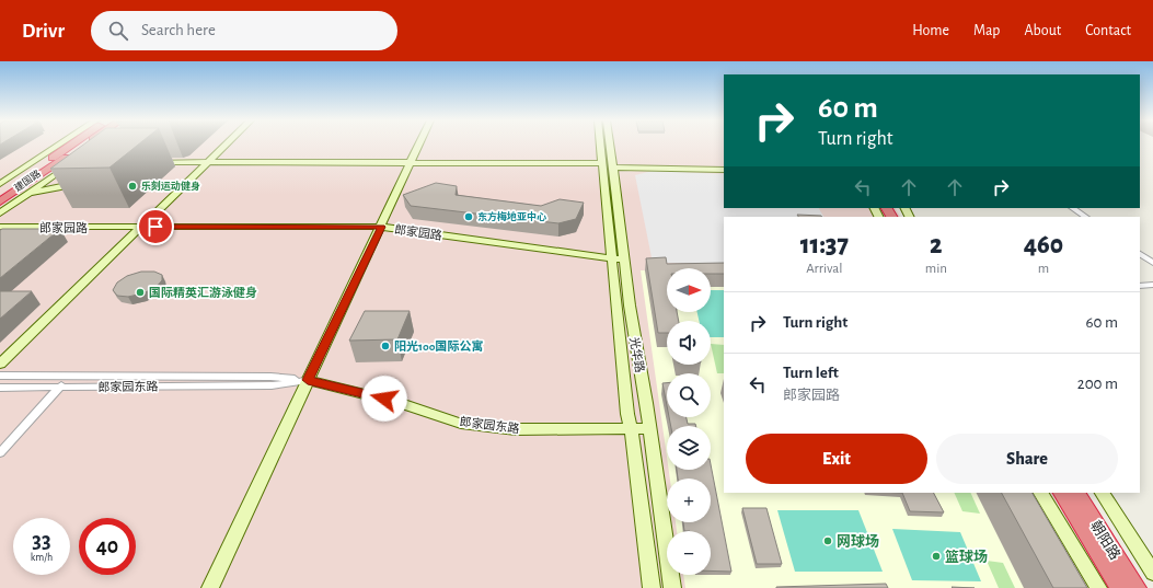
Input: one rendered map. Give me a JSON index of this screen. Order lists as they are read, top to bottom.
{
  "streets": {
    "highway": ["建国路", "朝阳路"],
    "street": ["郎家园路", "光华路", "郎家园东路"]
  },
  "crossings": [
    ["郎家园路", "光华路"],
    ["光华路", "郎家园东路"]
  ],
  "places": [
    "乐刻运动健身",
    "东方梅地亚中心",
    "国际精英汇游泳健身",
    "阳光100国际公寓",
    "网球场",
    "篮球场"
  ],
  "north": "right",
  "page": {
    "header": "Drivr",
    "search": "Search here",
    "nav": [
      "Home",
      "Map",
      "About",
      "Contact"
    ],
    "turn": ["60 m", "Turn right"],
    "eta": [
      "11:37",
      "Arrival",
      "2",
      "min",
      "460",
      "m"
    ],
    "map_buttons": ["+", "−"],
    "list": [
      {
        "name": "Turn right",
        "value": "60 m"
      },
      {
        "name": "Turn left",
        "note": "郎家园路",
        "value": "200 m"
      }
    ],
    "buttons": ["Exit", "Share"],
    "speed": "33 km/h",
    "limit": "40"
  }
}
